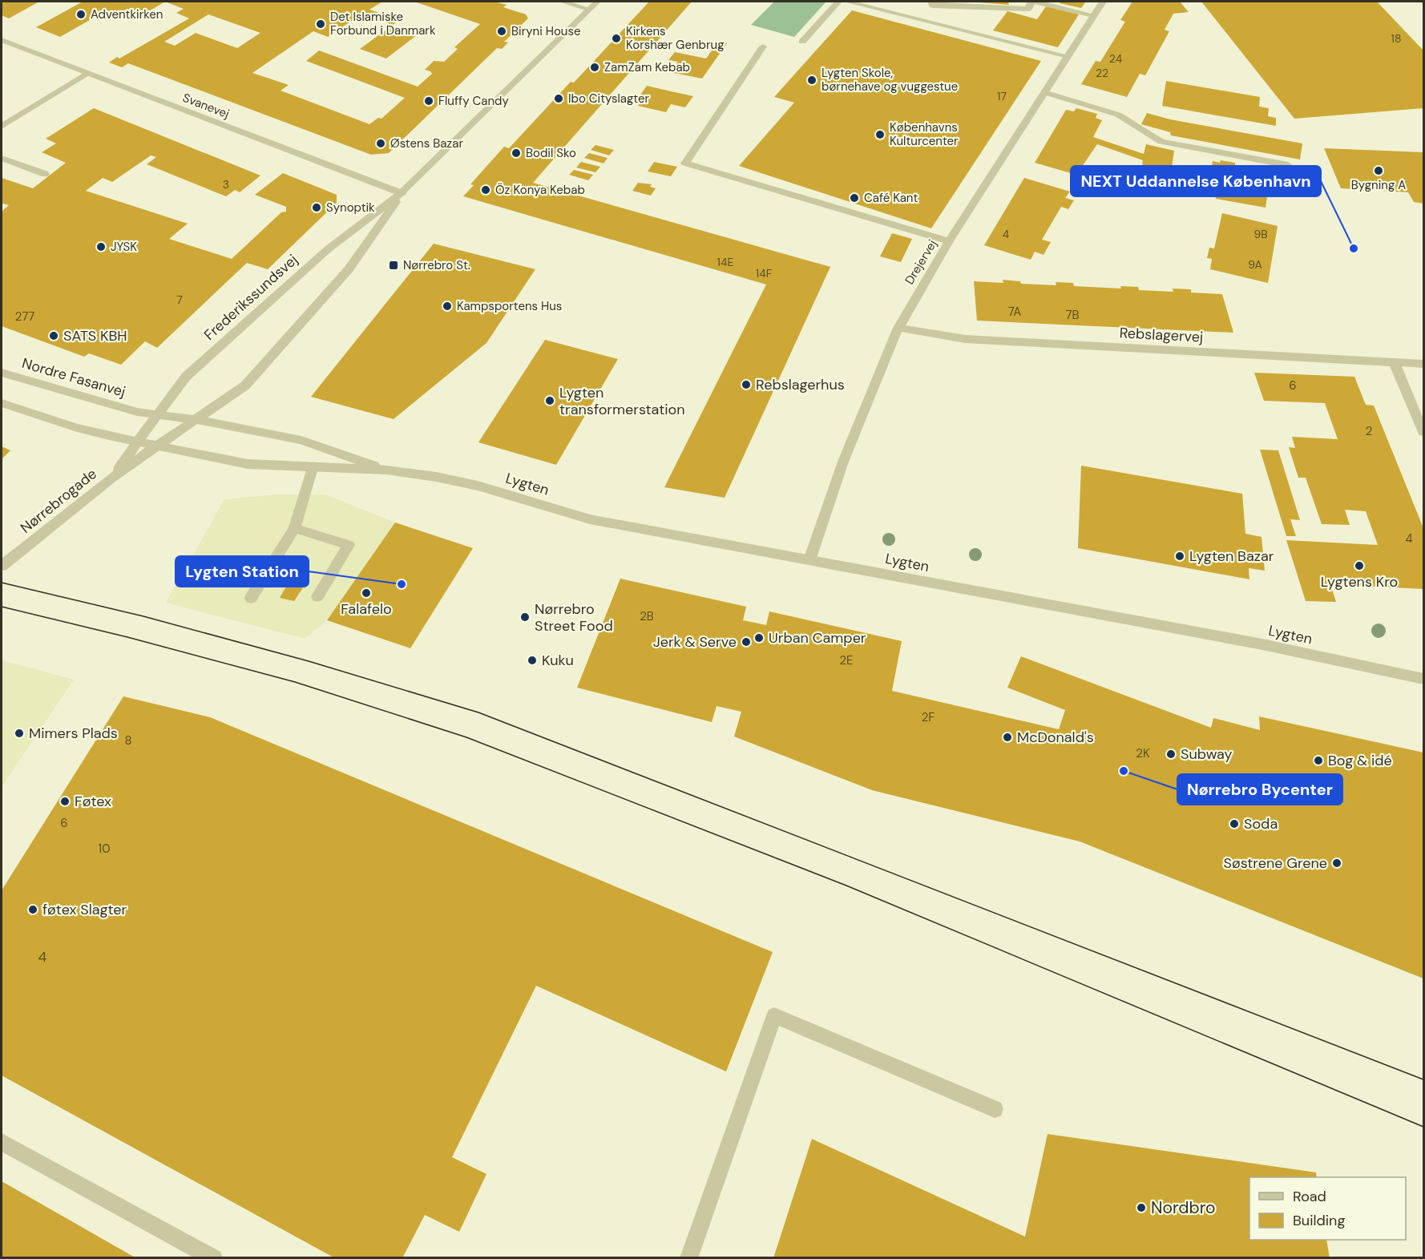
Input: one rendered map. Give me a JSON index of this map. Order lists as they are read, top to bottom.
{
  "streets": {
    "street": [
      "Svanevej",
      "Drejervej",
      "Frederikssundsvej",
      "Rebslagervej",
      "Nordre Fasanvej",
      "Lygten",
      "Nørrebrogade"
    ]
  },
  "crossings": [
    ["Svanevej", "Frederikssundsvej"],
    ["Drejervej", "Rebslagervej"],
    ["Drejervej", "Lygten"],
    ["Frederikssundsvej", "Nordre Fasanvej"],
    ["Frederikssundsvej", "Lygten"],
    ["Frederikssundsvej", "Nørrebrogade"],
    ["Nordre Fasanvej", "Lygten"],
    ["Lygten", "Nørrebrogade"]
  ],
  "places": {
    "other": [
      "Adventkirken",
      "Det Islamiske Forbund i Danmark",
      "Biryni House",
      "Kirkens Korshær Genbrug",
      "ZamZam Kebab",
      "Lygten Skole, børnehave og vuggestue",
      "Ibo Cityslagter",
      "Fluffy Candy",
      "Københavns Kulturcenter",
      "Østens Bazar",
      "Bodil Sko",
      "Bygning A",
      "Öz Konya Kebab",
      "Café Kant",
      "Synoptik",
      "JYSK",
      "NEXT Uddannelse København",
      "Kampsportens Hus",
      "SATS KBH",
      "Rebslagerhus",
      "Lygten transformerstation",
      "Lygten Bazar",
      "Lygtens Kro",
      "Lygten Station",
      "Falafelo",
      "Nørrebro Street Food",
      "Urban Camper",
      "Jerk & Serve",
      "Kuku",
      "Mimers Plads",
      "McDonald's",
      "Subway",
      "Bog & idé",
      "Nørrebro Bycenter",
      "Føtex",
      "Soda",
      "Søstrene Grene",
      "føtex Slagter",
      "Nordbro"
    ],
    "transit": ["Nørrebro St."]
  },
  "house_numbers": [
    "18",
    "24",
    "22",
    "17",
    "3",
    "4",
    "9B",
    "14E",
    "9A",
    "14F",
    "7",
    "7A",
    "7B",
    "277",
    "6",
    "2",
    "4",
    "2B",
    "2E",
    "2F",
    "8",
    "2K",
    "6",
    "10",
    "4"
  ],
  "legend": ["Road", "Building"]
}
